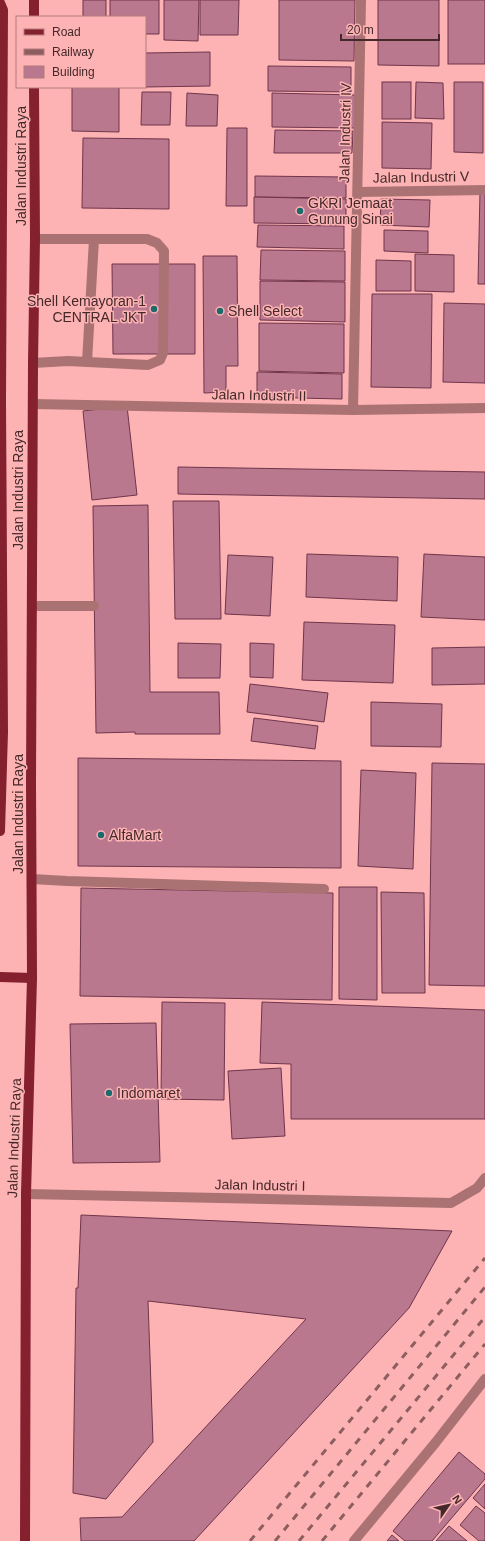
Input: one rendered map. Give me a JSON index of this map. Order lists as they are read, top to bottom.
{
  "streets": {
    "main road": ["Jalan Industri Raya"],
    "street": [
      "Jalan Industri IV",
      "Jalan Industri V",
      "Jalan Industri II",
      "Jalan Industri I"
    ]
  },
  "crossings": [
    ["Jalan Industri IV", "Jalan Industri V"],
    ["Jalan Industri IV", "Jalan Industri II"],
    ["Jalan Industri Raya", "Jalan Industri II"],
    ["Jalan Industri Raya", "Jalan Industri I"]
  ],
  "places": [
    "GKRI Jemaat Gunung Sinai",
    "Shell Kemayoran-1 CENTRAL JKT",
    "Shell Select",
    "AlfaMart",
    "Indomaret"
  ],
  "legend": ["Road", "Railway", "Building"],
  "scale_bar": "20 m",
  "north": "top right"
}
